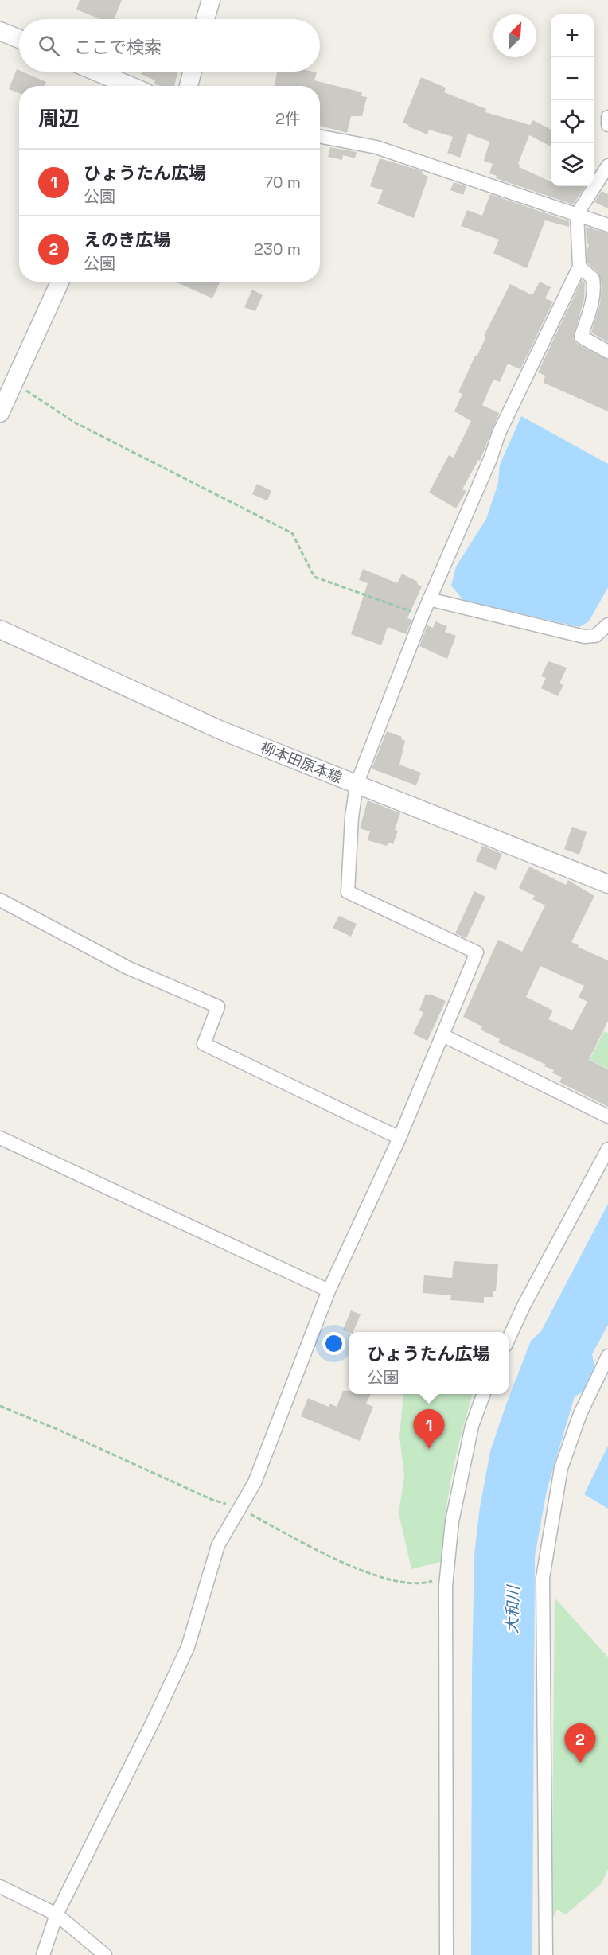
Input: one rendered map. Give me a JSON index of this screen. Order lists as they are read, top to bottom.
{
  "streets": {
    "main road": ["柳本田原本線"]
  },
  "water": ["大和川"],
  "north": "top right",
  "page": {
    "map_buttons": ["+", "−"],
    "search": "ここで検索",
    "heading": ["周辺", "2件"],
    "list": [
      {
        "mark": "1",
        "name": "ひょうたん広場",
        "note": "公園",
        "value": "70 m"
      },
      {
        "mark": "2",
        "name": "えのき広場",
        "note": "公園",
        "value": "230 m"
      }
    ],
    "popup": ["ひょうたん広場", "公園"],
    "pins": ["1", "2"]
  }
}
